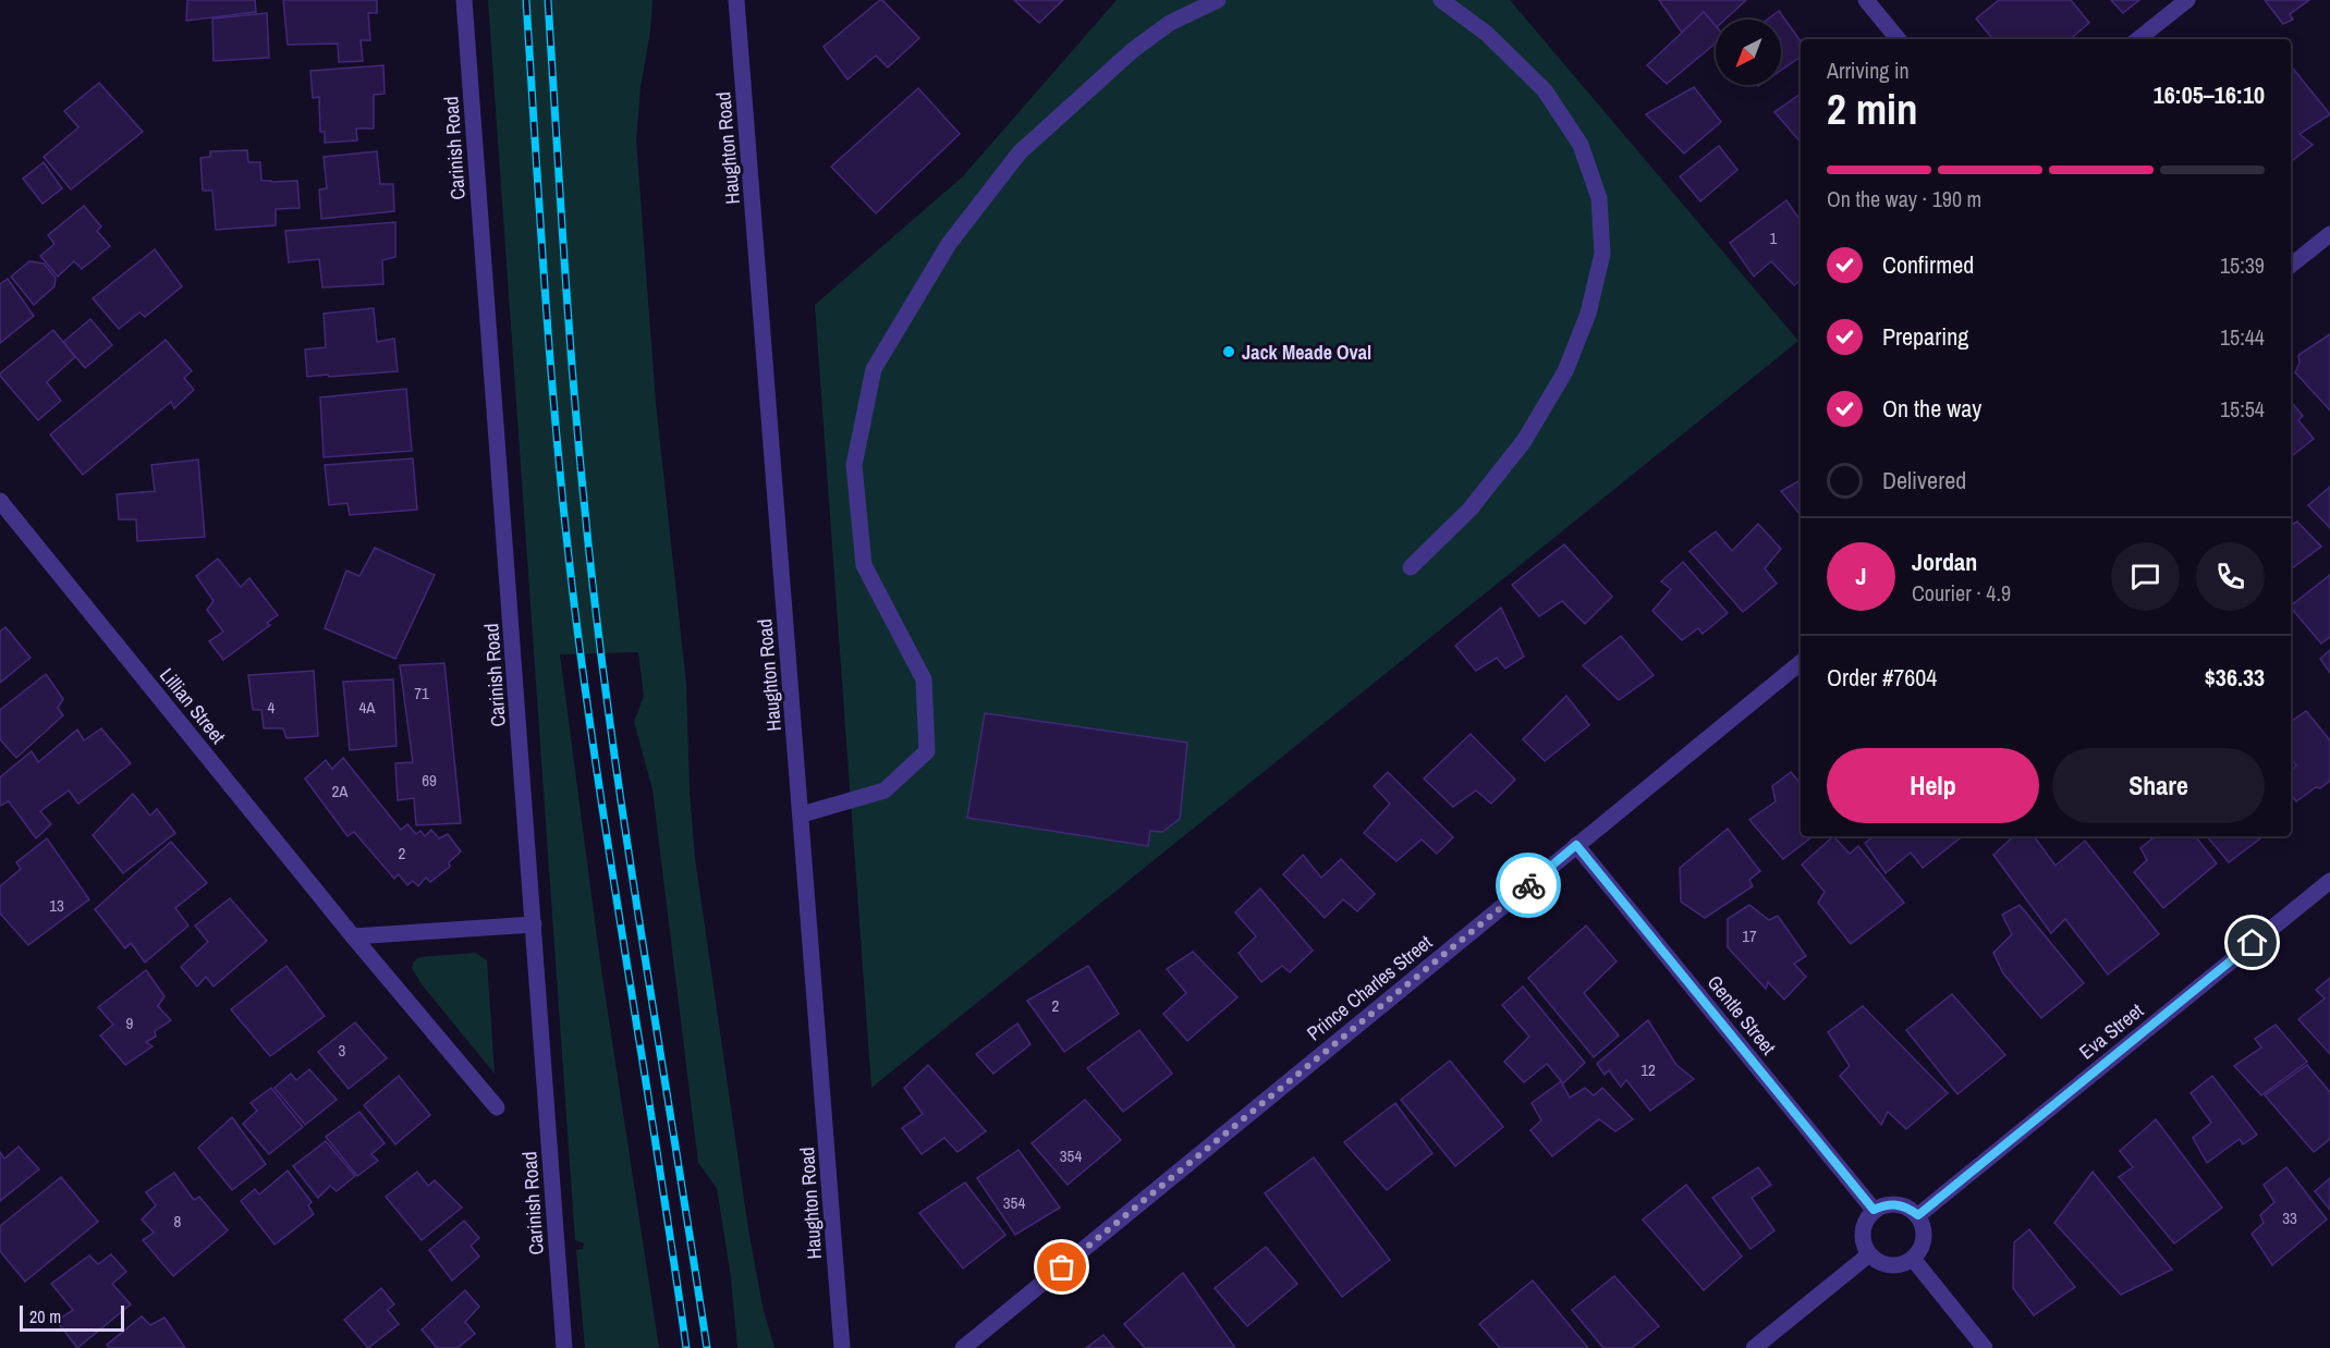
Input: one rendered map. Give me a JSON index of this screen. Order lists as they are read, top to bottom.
{
  "streets": {
    "street": [
      "Carinish Road",
      "Haughton Road",
      "Lillian Street",
      "Prince Charles Street",
      "Gentle Street",
      "Eva Street"
    ]
  },
  "crossings": [
    ["Prince Charles Street", "Gentle Street"],
    ["Gentle Street", "Eva Street"]
  ],
  "places": ["Jack Meade Oval"],
  "house_numbers": [
    "1",
    "71",
    "4",
    "4A",
    "69",
    "2A",
    "2",
    "13",
    "17",
    "2",
    "9",
    "3",
    "12",
    "354",
    "354",
    "33",
    "8"
  ],
  "scale_bar": "20 m",
  "north": "bottom left",
  "page": {
    "heading": ["2 min", "Arriving in", "16:05–16:10"],
    "panel": [
      "Jordan",
      "Courier · 4.9",
      "Order #7604",
      "$36.33"
    ],
    "bar": "On the way · 190 m",
    "list": [
      ["Confirmed", "15:39"],
      ["Preparing", "15:44"],
      ["On the way", "15:54"],
      "Delivered"
    ],
    "round": "J",
    "buttons": ["Help", "Share"],
    "scale": "20 m"
  }
}
